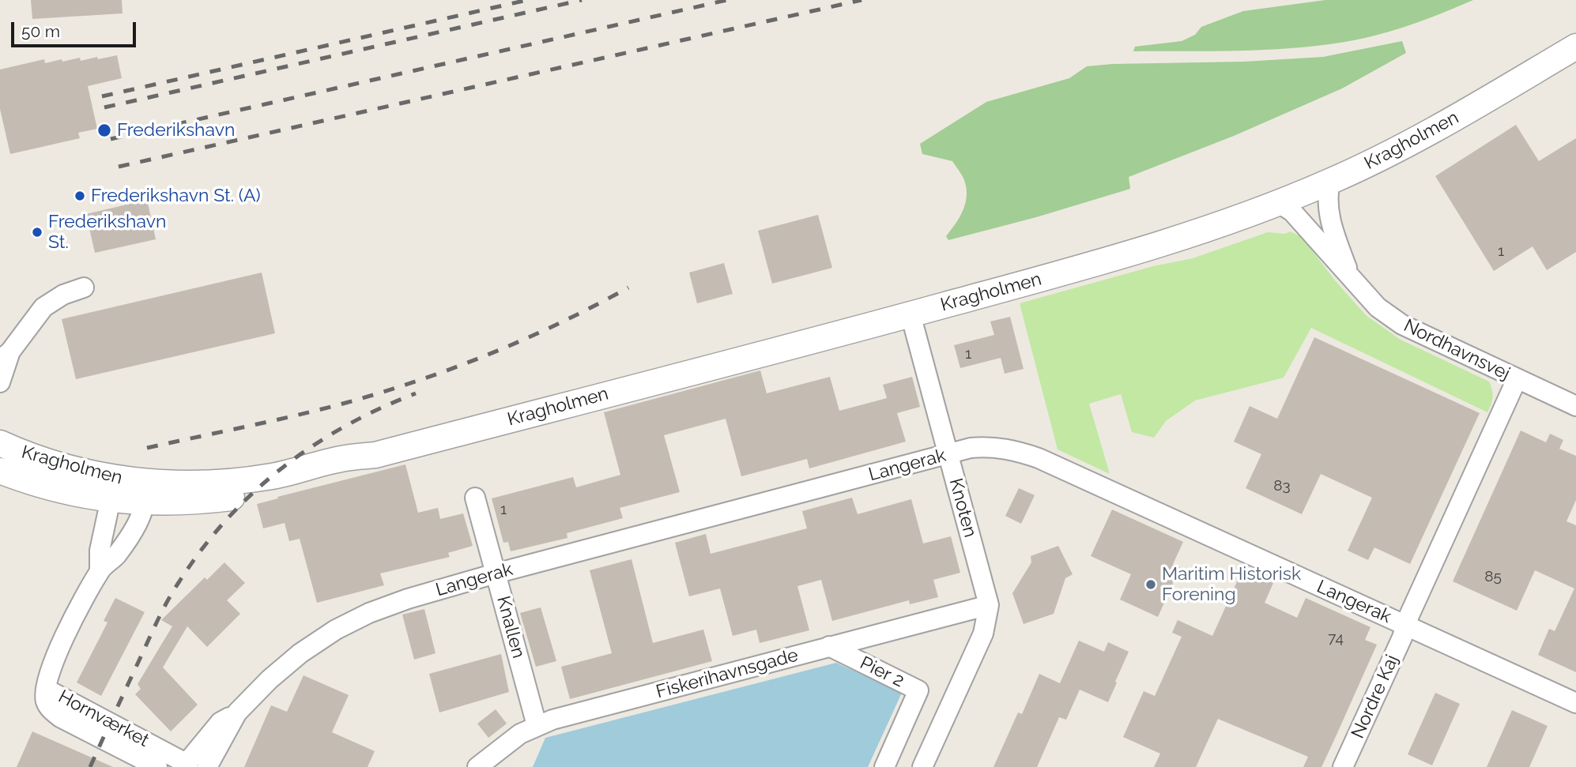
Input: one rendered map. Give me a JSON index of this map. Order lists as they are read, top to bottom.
{
  "streets": {
    "street": [
      "Kragholmen",
      "Nordhavnsvej",
      "Langerak",
      "Knoten",
      "Knallen",
      "Pier 2",
      "Fiskerihavnsgade",
      "Nordre Kaj",
      "Hornværket"
    ]
  },
  "crossings": [
    ["Kragholmen", "Nordhavnsvej"],
    ["Kragholmen", "Knoten"],
    ["Kragholmen", "Hornværket"],
    ["Nordhavnsvej", "Nordre Kaj"],
    ["Langerak", "Knoten"],
    ["Langerak", "Knallen"],
    ["Langerak", "Nordre Kaj"],
    ["Langerak", "Hornværket"],
    ["Knoten", "Fiskerihavnsgade"],
    ["Knallen", "Fiskerihavnsgade"],
    ["Pier 2", "Fiskerihavnsgade"]
  ],
  "places": [
    "Frederikshavn",
    "Frederikshavn St. (A)",
    "Frederikshavn St.",
    "Maritim Historisk Forening"
  ],
  "house_numbers": [
    "1",
    "1",
    "83",
    "1",
    "85",
    "74"
  ],
  "scale_bar": "50 m"
}
